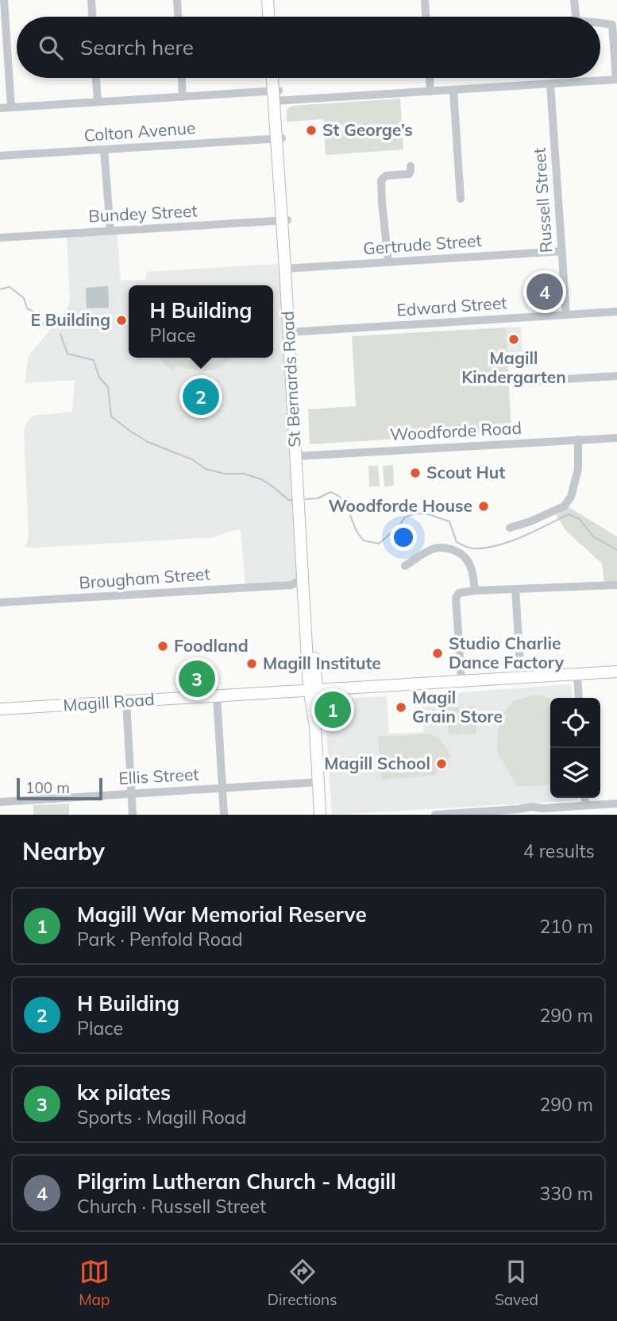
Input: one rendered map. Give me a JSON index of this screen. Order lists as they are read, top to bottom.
{
  "streets": {
    "main road": ["St Bernards Road", "Magill Road"],
    "street": [
      "Colton Avenue",
      "Russell Street",
      "Bundey Street",
      "Gertrude Street",
      "Edward Street",
      "Woodforde Road",
      "Brougham Street",
      "Ellis Street"
    ]
  },
  "crossings": [
    ["Colton Avenue", "St Bernards Road"],
    ["Russell Street", "Gertrude Street"],
    ["Russell Street", "Edward Street"],
    ["Bundey Street", "St Bernards Road"],
    ["Gertrude Street", "St Bernards Road"],
    ["Edward Street", "St Bernards Road"],
    ["St Bernards Road", "Woodforde Road"],
    ["St Bernards Road", "Brougham Street"],
    ["St Bernards Road", "Magill Road"]
  ],
  "places": [
    "St George’s",
    "E Building",
    "Magill Kindergarten",
    "Scout Hut",
    "Woodforde House",
    "Foodland",
    "Studio Charlie Dance Factory",
    "Magill Institute",
    "Magil Grain Store",
    "Magill School"
  ],
  "scale_bar": "100 m",
  "page": {
    "search": "Search here",
    "pins": [
      "4",
      "2",
      "3",
      "1"
    ],
    "popup": ["H Building", "Place"],
    "scale": "100 m",
    "heading": ["Nearby", "4 results"],
    "list": [
      {
        "mark": "1",
        "name": "Magill War Memorial Reserve",
        "note": "Park · Penfold Road",
        "value": "210 m"
      },
      {
        "mark": "2",
        "name": "H Building",
        "note": "Place",
        "value": "290 m"
      },
      {
        "mark": "3",
        "name": "kx pilates",
        "note": "Sports · Magill Road",
        "value": "290 m"
      },
      {
        "mark": "4",
        "name": "Pilgrim Lutheran Church - Magill",
        "note": "Church · Russell Street",
        "value": "330 m"
      }
    ],
    "nav": ["Map", "Directions", "Saved"]
  }
}
